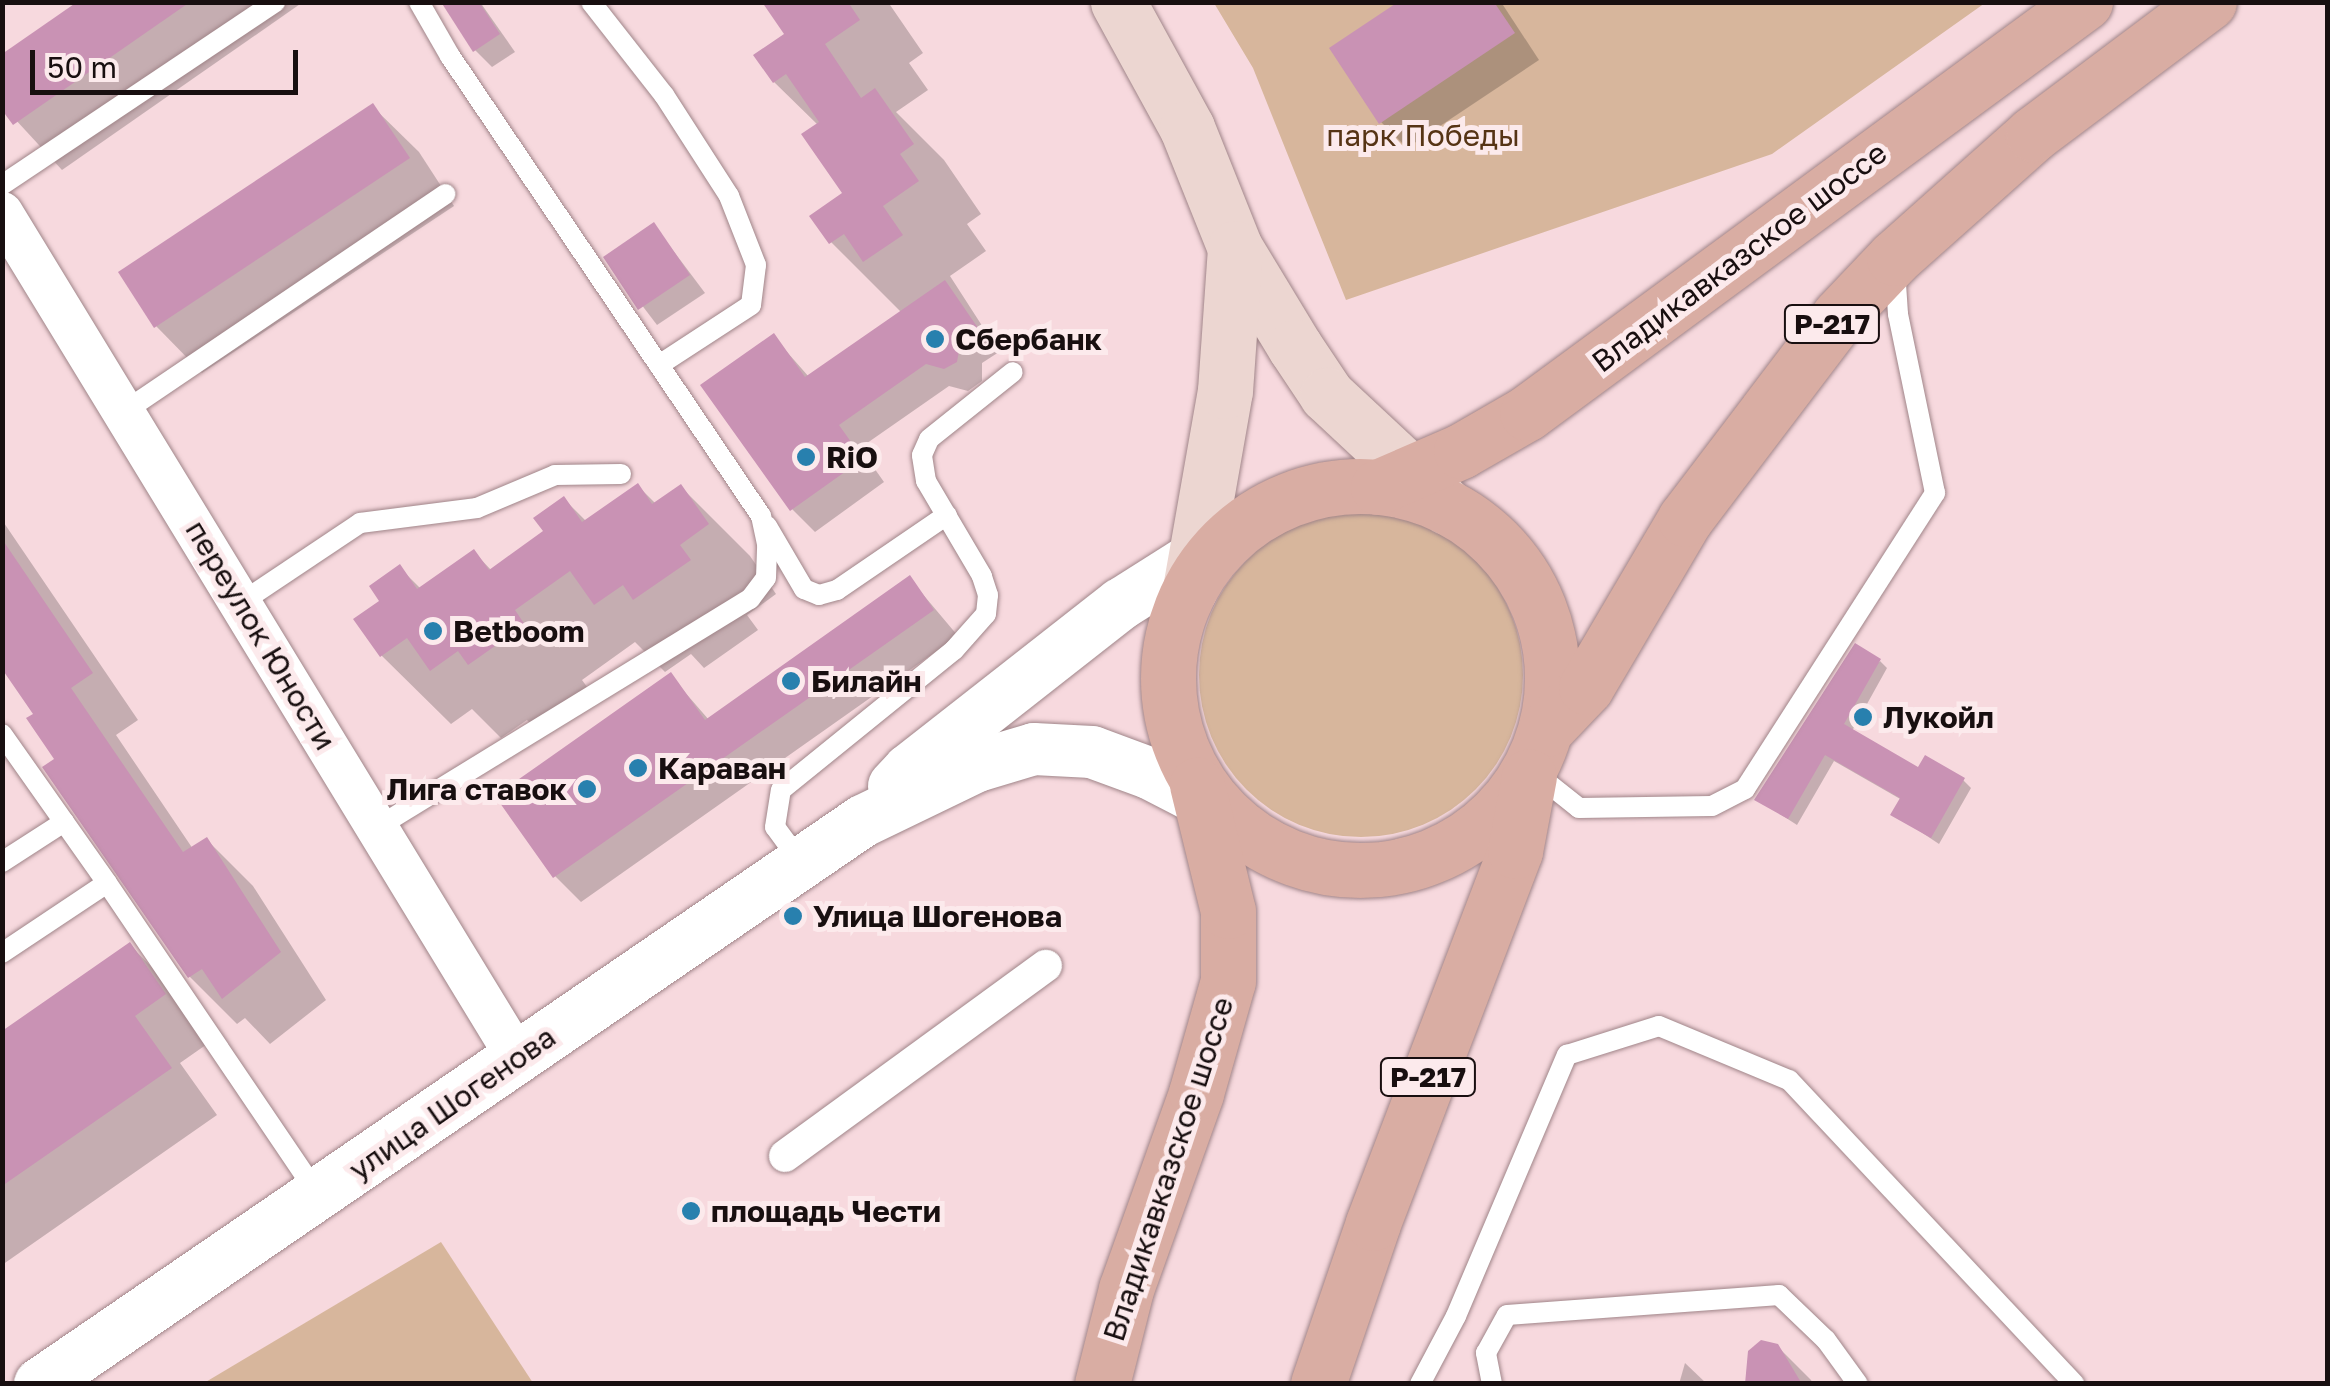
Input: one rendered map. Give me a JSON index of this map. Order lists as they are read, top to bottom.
{
  "streets": {
    "main road": ["Владикавказское шоссе", "Р-217"],
    "street": ["переулок Юности", "улица Шогенова"]
  },
  "crossings": [
    ["Владикавказское шоссе", "Р-217"],
    ["переулок Юности", "улица Шогенова"]
  ],
  "parks": ["парк Победы"],
  "places": [
    "Сбербанк",
    "RiO",
    "Betboom",
    "Билайн",
    "Лукойл",
    "Караван",
    "Лига ставок",
    "Улица Шогенова",
    "площадь Чести"
  ],
  "scale_bar": "50 m"
}
